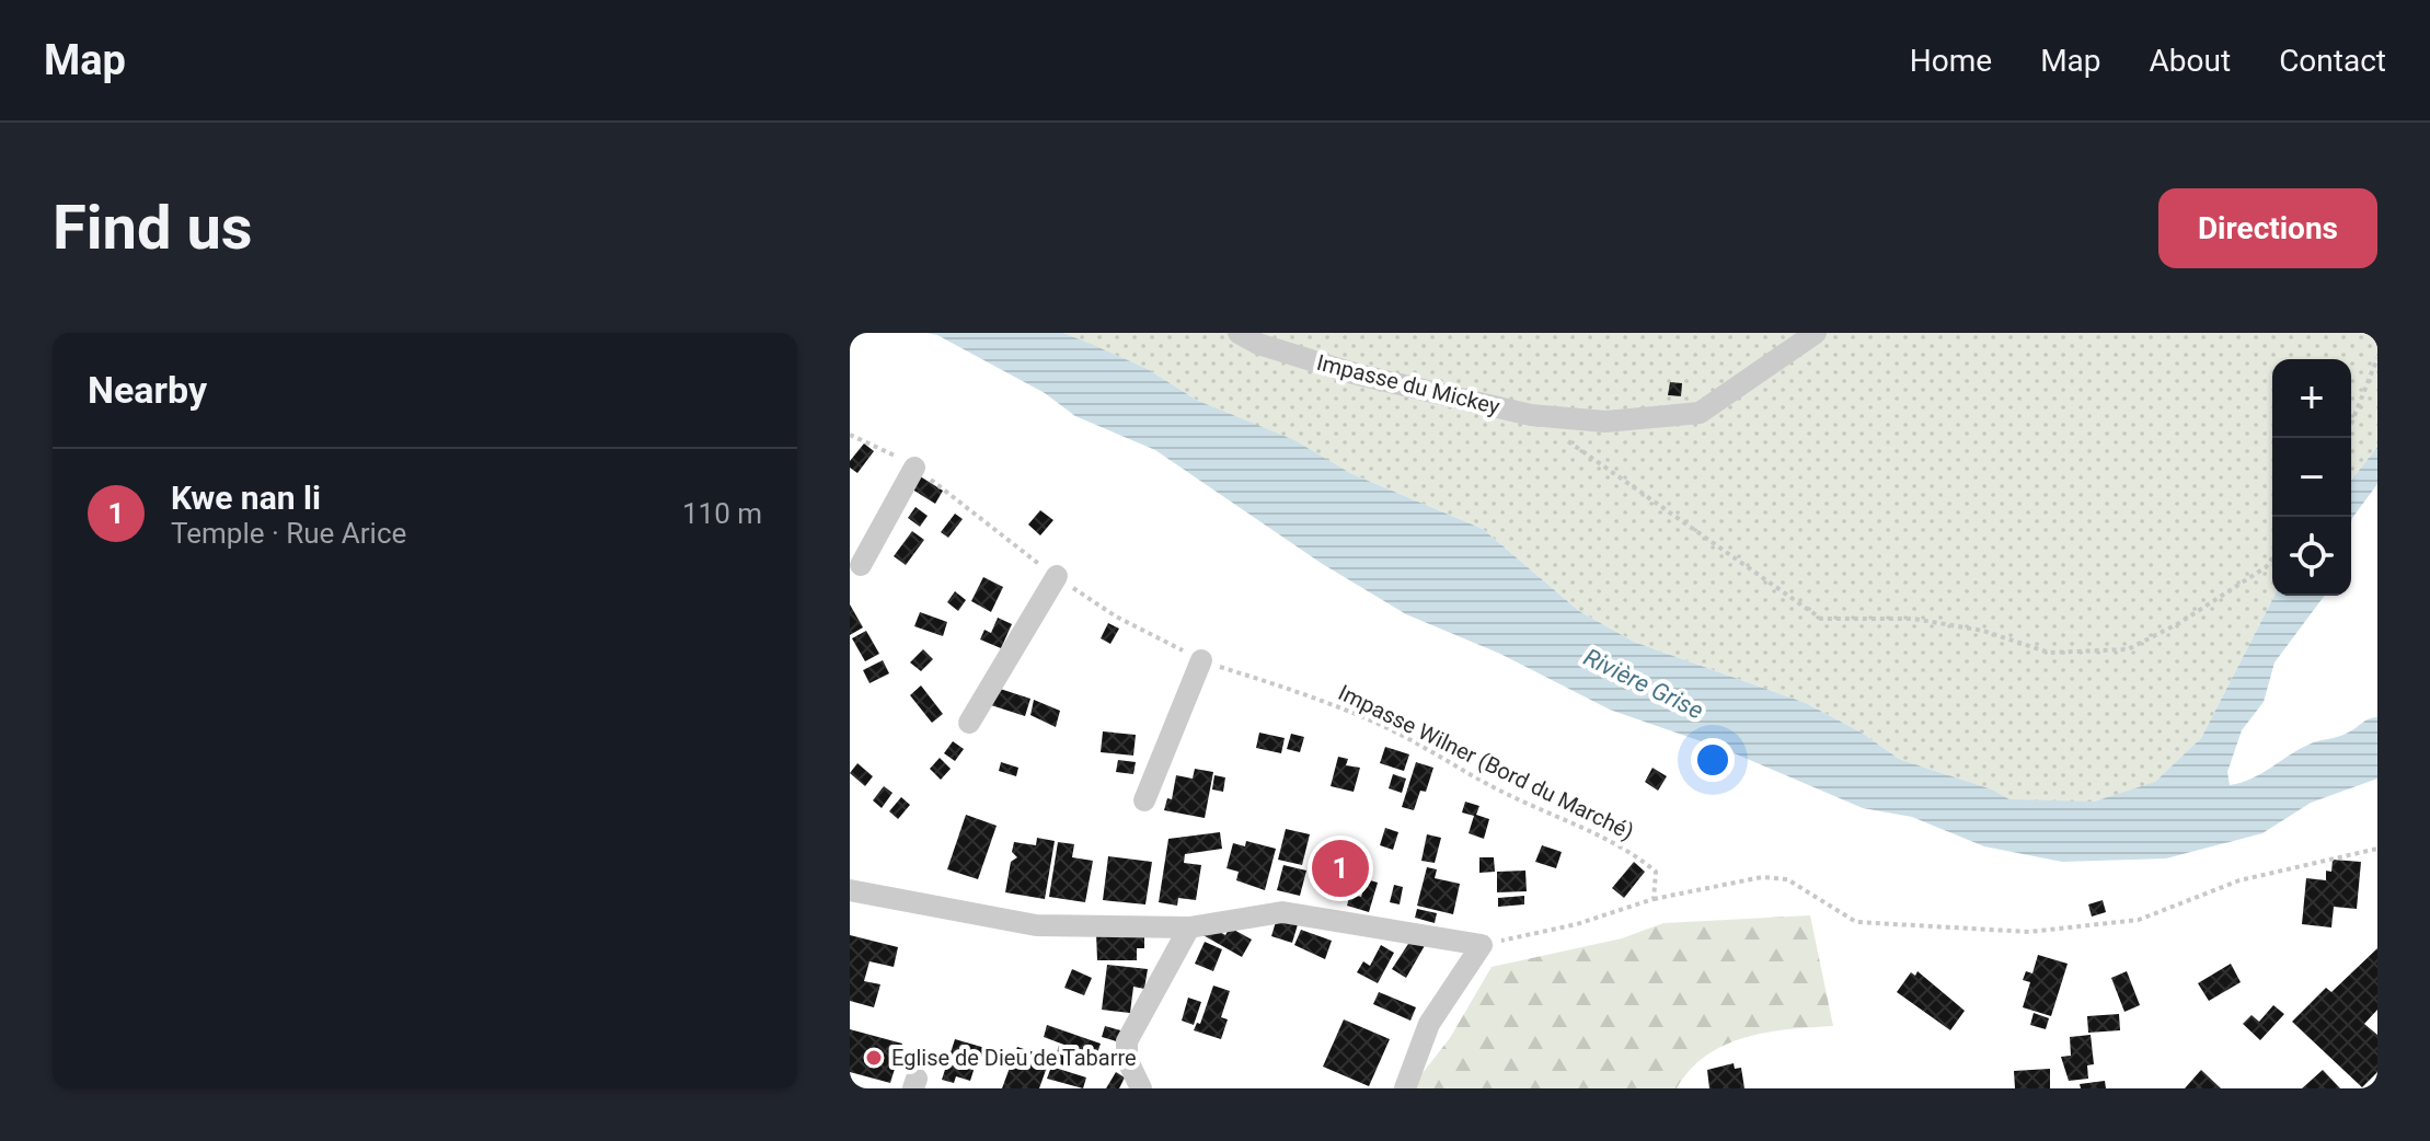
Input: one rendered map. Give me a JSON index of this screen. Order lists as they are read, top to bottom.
{
  "streets": {
    "street": ["Impasse du Mickey"],
    "path": ["Impasse Wilner (Bord du Marché)"]
  },
  "water": ["Rivière Grise"],
  "places": ["Eglise de Dieu de Tabarre"],
  "page": {
    "header": "Map",
    "nav": [
      "Home",
      "Map",
      "About",
      "Contact"
    ],
    "buttons": "Directions",
    "title": "Find us",
    "heading": "Nearby",
    "map_buttons": ["+", "−"],
    "list": [
      {
        "mark": "1",
        "name": "Kwe nan li",
        "note": "Temple · Rue Arice",
        "value": "110 m"
      }
    ],
    "pins": "1"
  }
}
